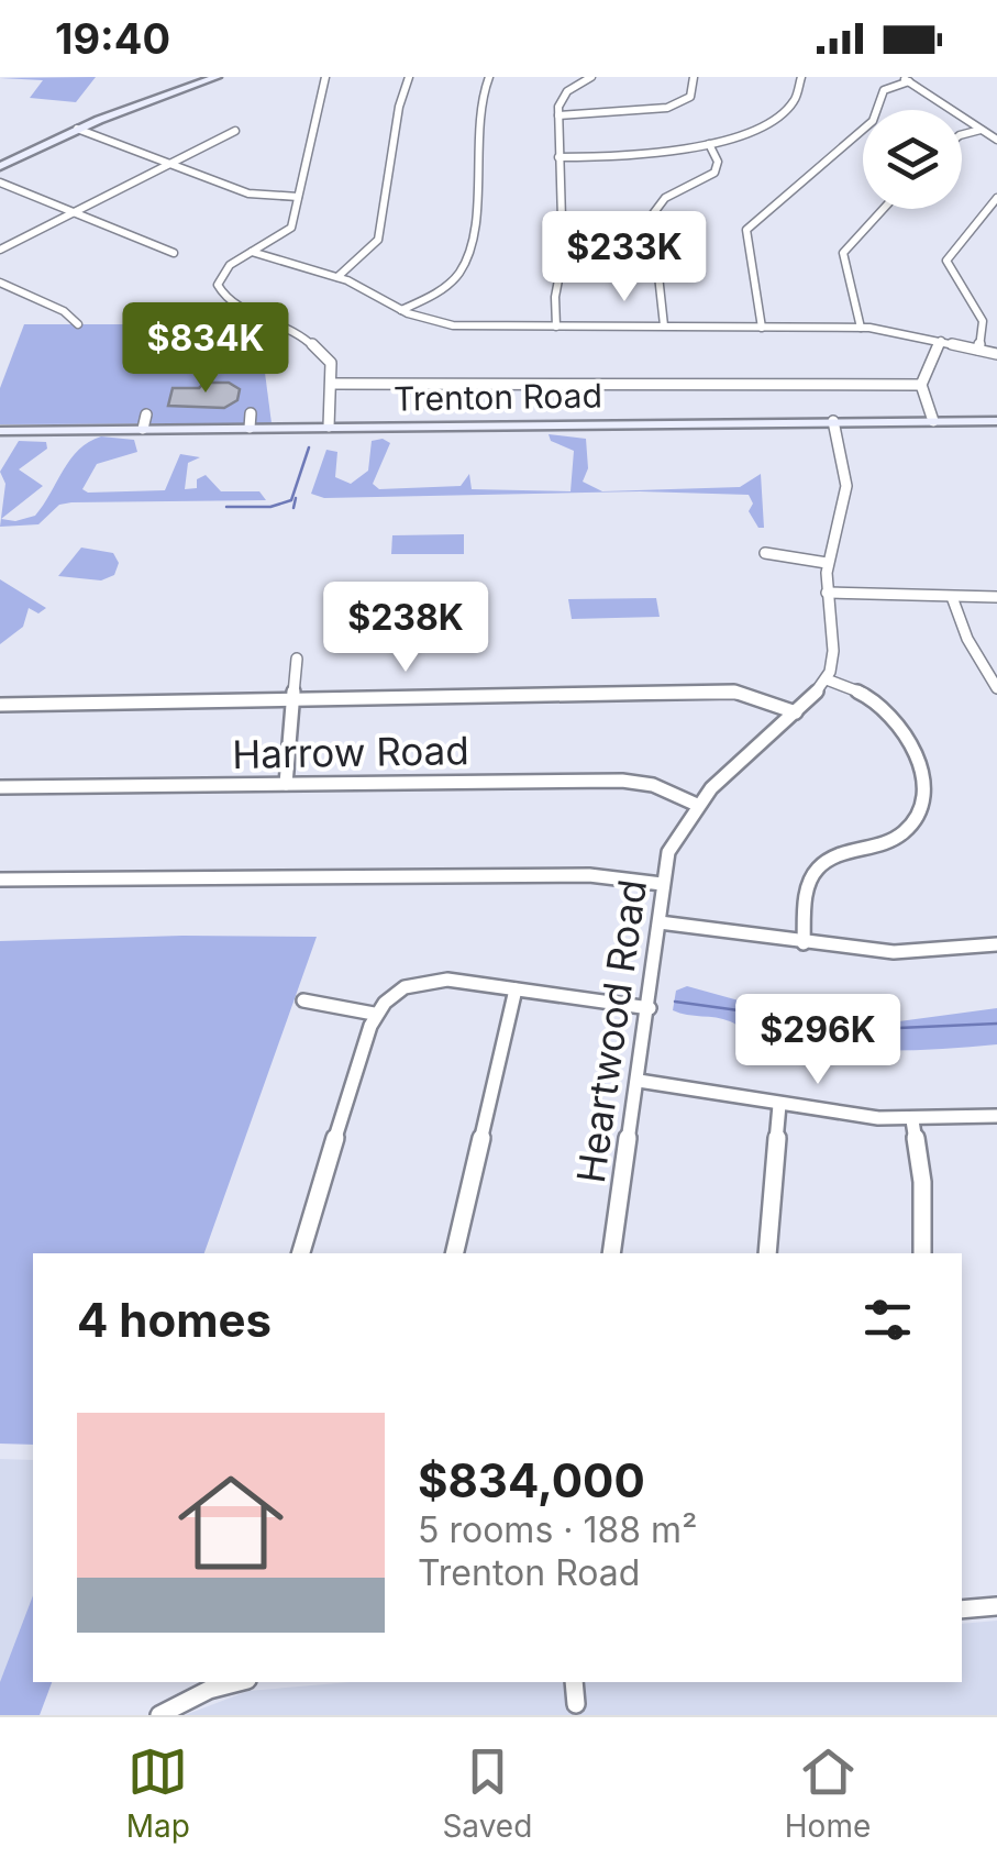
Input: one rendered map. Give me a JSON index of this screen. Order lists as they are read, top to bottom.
{
  "streets": {
    "main road": ["Trenton Road"],
    "street": ["Harrow Road", "Heartwood Road"]
  },
  "crossings": [
    ["Harrow Road", "Heartwood Road"]
  ],
  "page": {
    "status": "19:40",
    "price": [
      "$233K",
      "$834K",
      "$238K",
      "$296K"
    ],
    "heading": "4 homes",
    "list": [
      {
        "name": "$834,000",
        "note": "5 rooms · 188 m² · Trenton Road"
      }
    ],
    "tabs": ["Map", "Saved", "Home"]
  }
}
